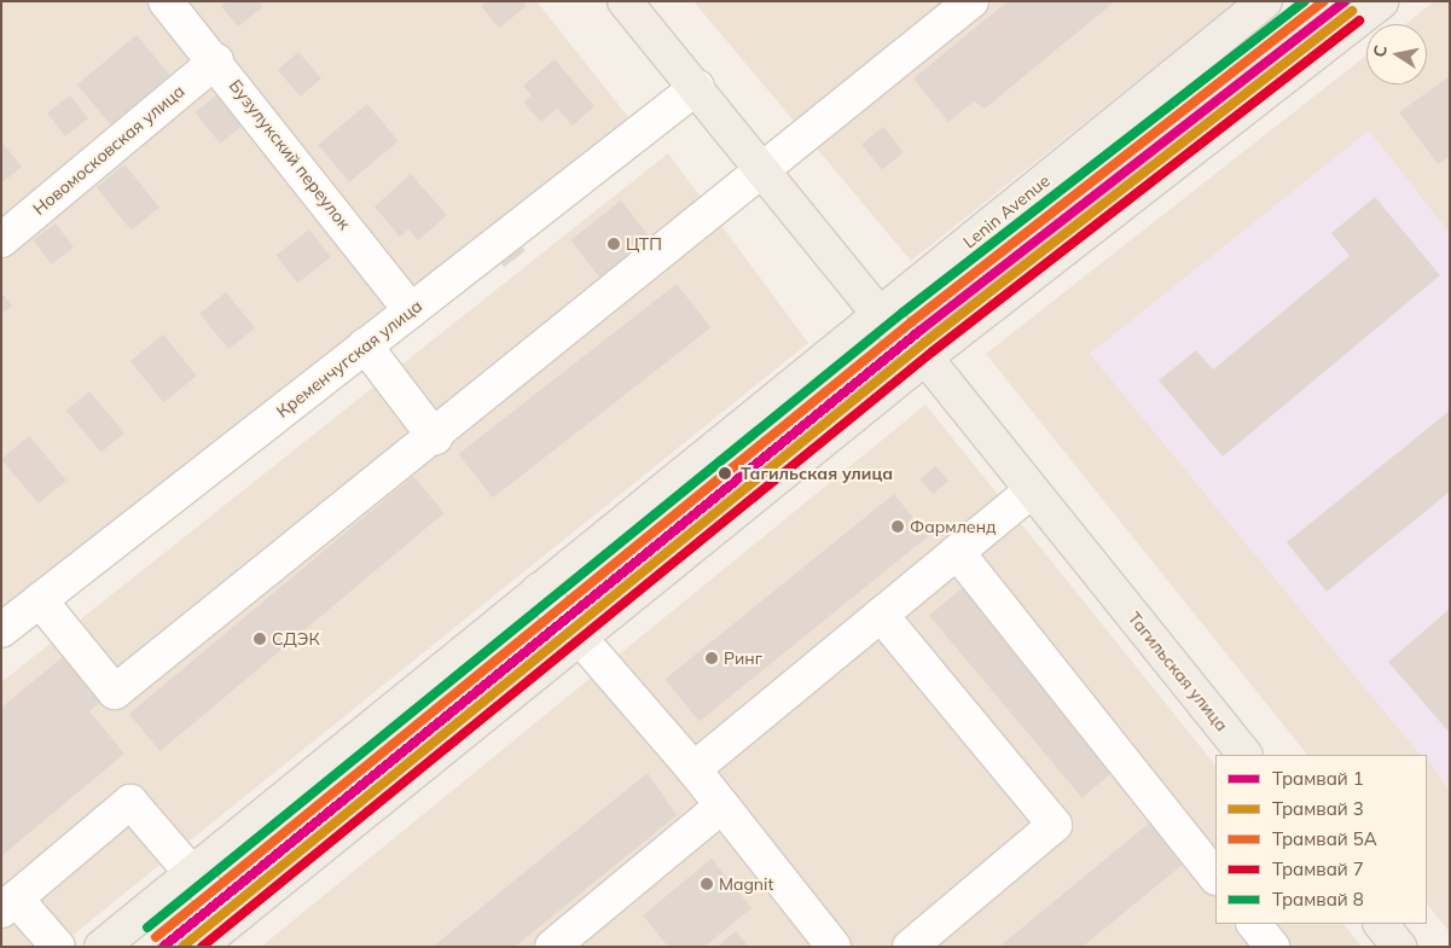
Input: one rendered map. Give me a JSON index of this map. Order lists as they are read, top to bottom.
{
  "streets": {
    "main road": ["Lenin Avenue", "Тагильская улица"],
    "street": ["Новомосковская улица", "Бузулукский переулок", "Кременчугская улица"]
  },
  "crossings": [
    ["Новомосковская улица", "Бузулукский переулок"],
    ["Бузулукский переулок", "Кременчугская улица"],
    ["Lenin Avenue", "Тагильская улица"],
    ["Кременчугская улица", "Тагильская улица"]
  ],
  "places": [
    "ЦТП",
    "Тагильская улица",
    "Фармленд",
    "СДЭК",
    "Ринг",
    "Magnit"
  ],
  "lines": [
    "tram line 1",
    "tram line 5А",
    "tram line 8",
    "tram line 3",
    "tram line 7"
  ],
  "legend": [
    "Трамвай 1",
    "Трамвай 3",
    "Трамвай 5А",
    "Трамвай 7",
    "Трамвай 8"
  ],
  "north": "left"
}
